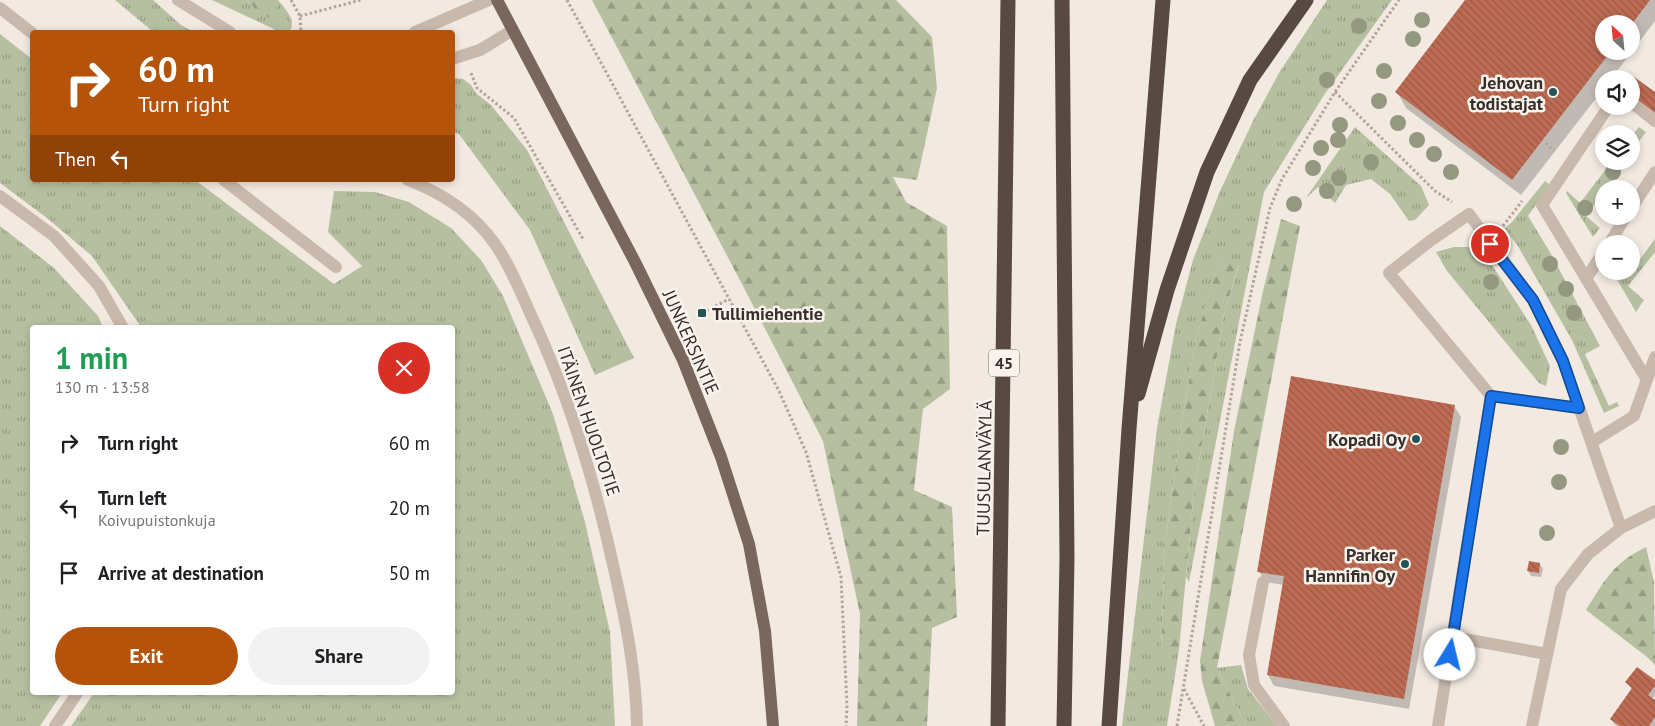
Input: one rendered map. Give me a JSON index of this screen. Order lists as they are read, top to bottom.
{
  "streets": {
    "highway": ["45", "TUUSULANVÄYLÄ"],
    "main road": ["JUNKERSINTIE"],
    "street": ["ITÄINEN HUOLTOTIE"]
  },
  "places": {
    "other": ["Jehovan todistajat", "Kopadi Oy", "Parker Hannifin Oy"],
    "transit": ["Tullimiehentie"]
  },
  "north": "top left",
  "page": {
    "map_buttons": ["+", "−"],
    "turn": ["60 m", "Turn right"],
    "then": "Then",
    "heading": ["1 min", "130 m · 13:58"],
    "list": [
      {
        "name": "Turn right",
        "value": "60 m"
      },
      {
        "name": "Turn left",
        "note": "Koivupuistonkuja",
        "value": "20 m"
      },
      {
        "name": "Arrive at destination",
        "value": "50 m"
      }
    ],
    "buttons": ["Exit", "Share"]
  }
}
